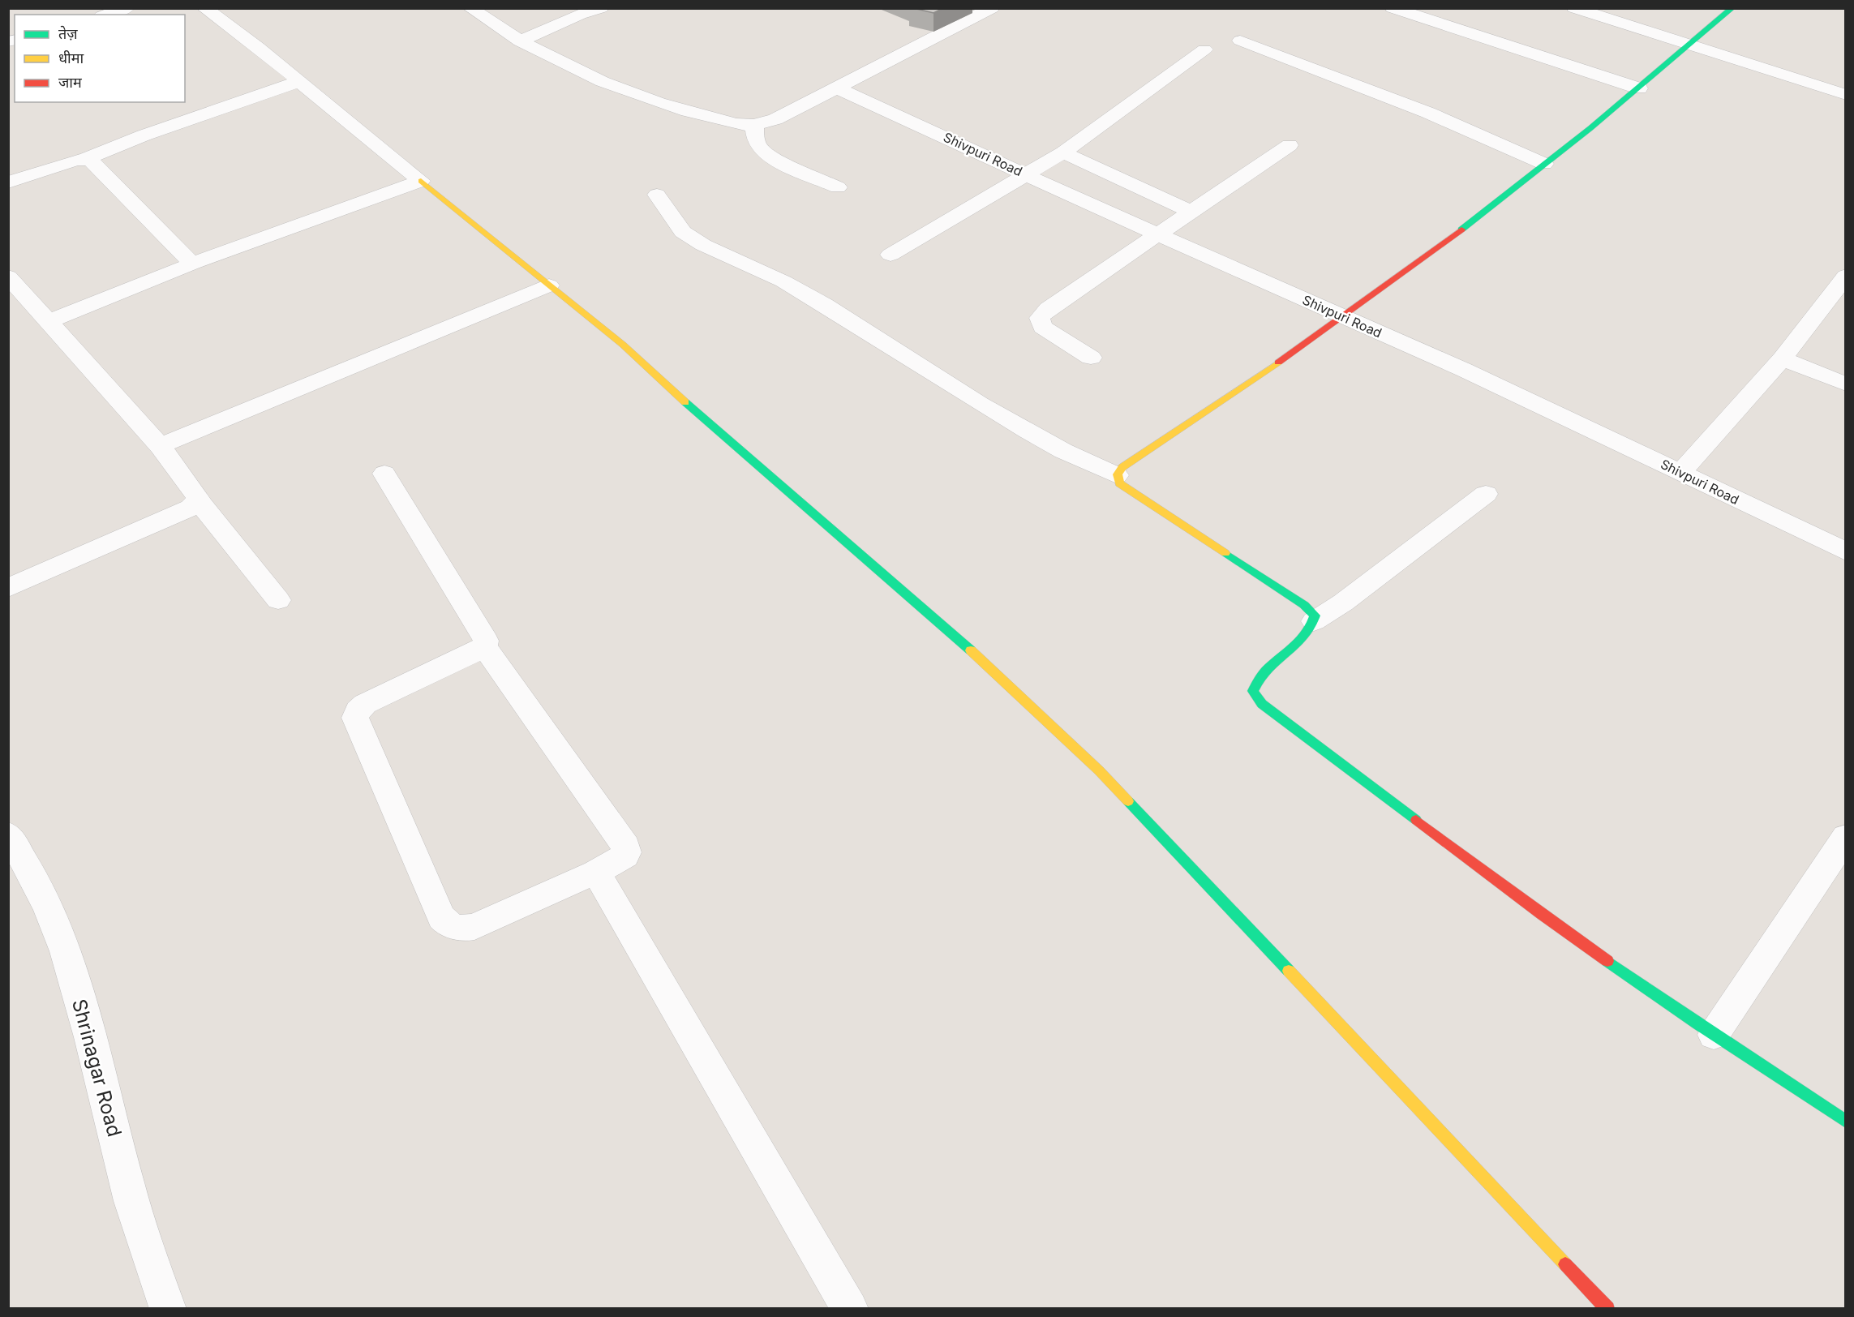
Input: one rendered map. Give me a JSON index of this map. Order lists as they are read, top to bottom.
{
  "streets": {
    "street": ["Shivpuri Road", "Shrinagar Road"]
  },
  "legend": ["तेज़", "धीमा", "जाम"]
}
